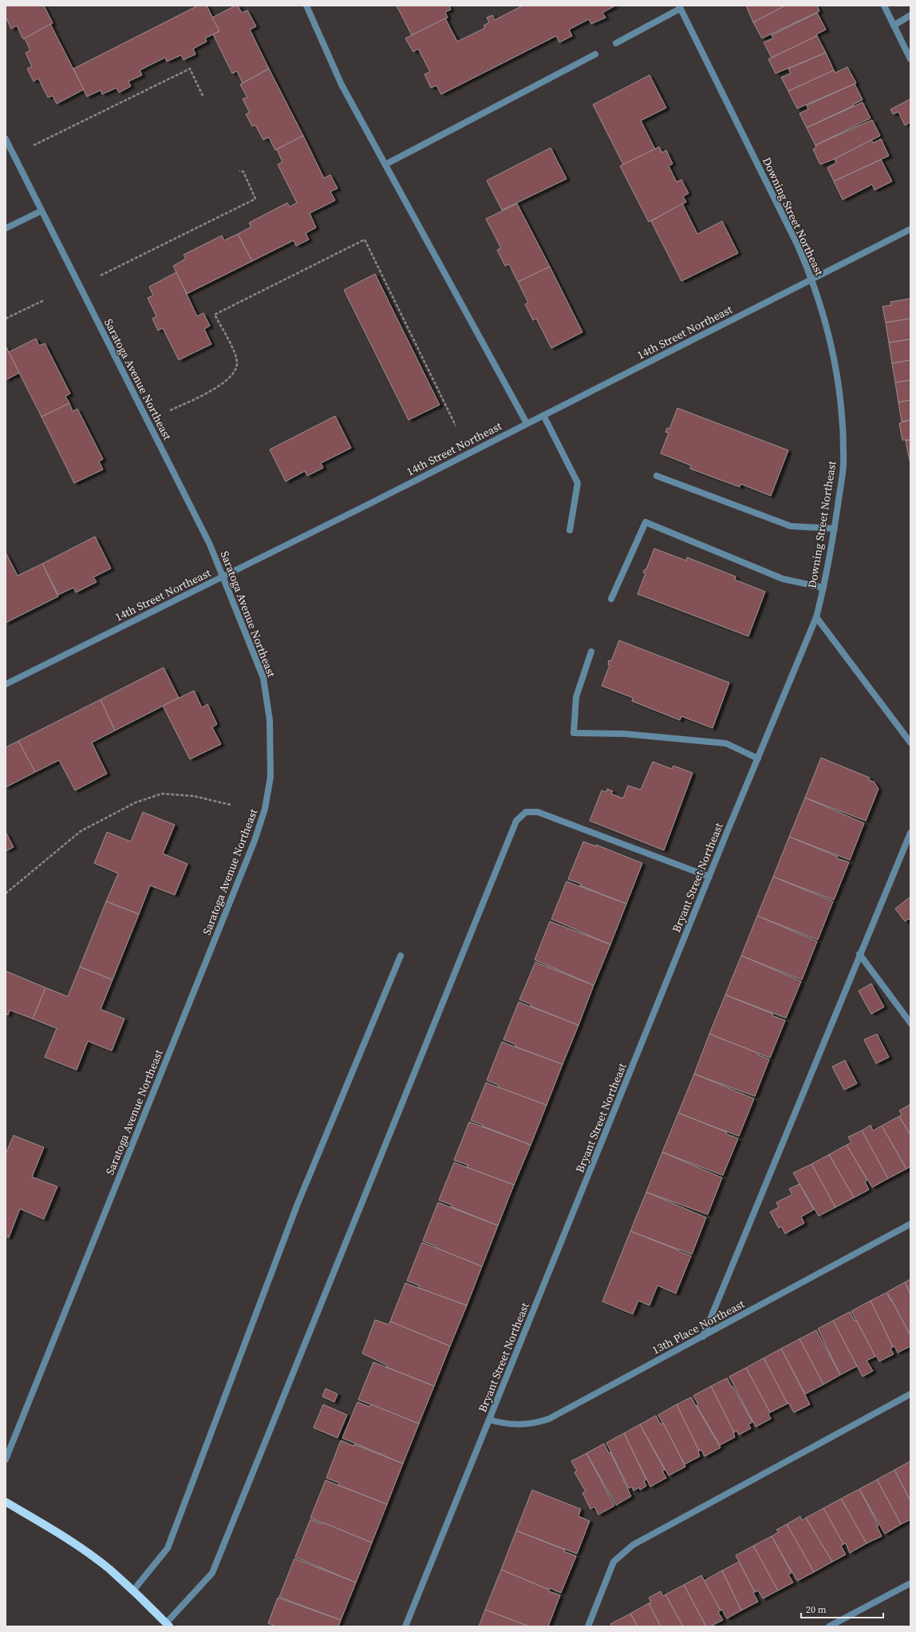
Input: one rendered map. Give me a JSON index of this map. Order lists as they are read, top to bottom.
{
  "streets": {
    "street": [
      "Downing Street Northeast",
      "14th Street Northeast",
      "Saratoga Avenue Northeast",
      "Bryant Street Northeast",
      "13th Place Northeast"
    ]
  },
  "crossings": [
    ["Downing Street Northeast", "14th Street Northeast"],
    ["Downing Street Northeast", "Bryant Street Northeast"],
    ["14th Street Northeast", "Saratoga Avenue Northeast"],
    ["Bryant Street Northeast", "13th Place Northeast"]
  ],
  "scale_bar": "20 m"
}
